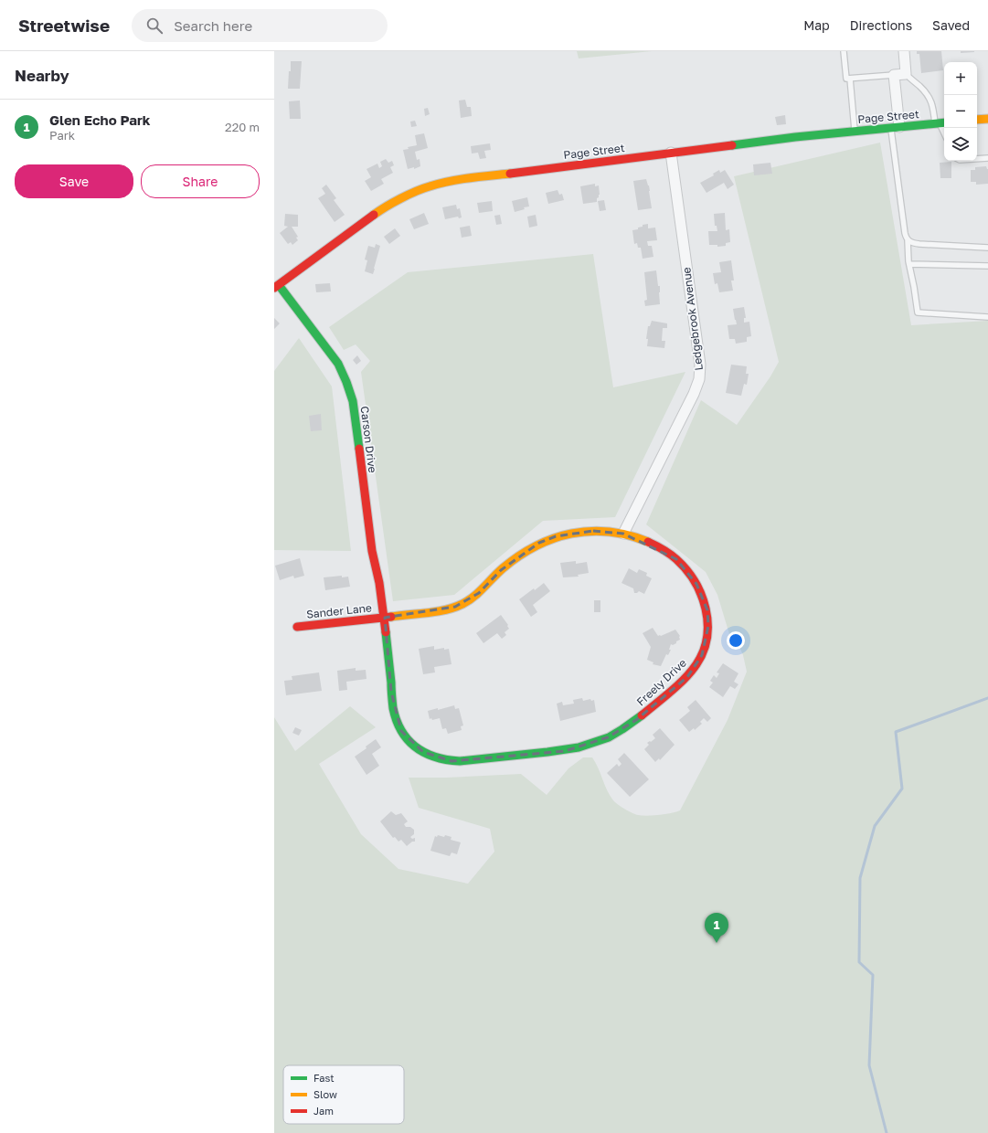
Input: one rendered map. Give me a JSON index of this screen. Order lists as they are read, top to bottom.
{
  "streets": {
    "street": [
      "Page Street",
      "Ledgebrook Avenue",
      "Carson Drive",
      "Sander Lane",
      "Freely Drive"
    ]
  },
  "crossings": [
    ["Page Street", "Ledgebrook Avenue"],
    ["Page Street", "Carson Drive"],
    ["Ledgebrook Avenue", "Freely Drive"],
    ["Carson Drive", "Sander Lane"],
    ["Carson Drive", "Freely Drive"],
    ["Sander Lane", "Freely Drive"]
  ],
  "legend": ["Fast", "Slow", "Jam"],
  "page": {
    "header": "Streetwise",
    "search": "Search here",
    "nav": ["Map", "Directions", "Saved"],
    "heading": "Nearby",
    "map_buttons": ["+", "−"],
    "list": [
      {
        "mark": "1",
        "name": "Glen Echo Park",
        "note": "Park",
        "value": "220 m"
      }
    ],
    "buttons": ["Save", "Share"],
    "pins": "1"
  }
}
